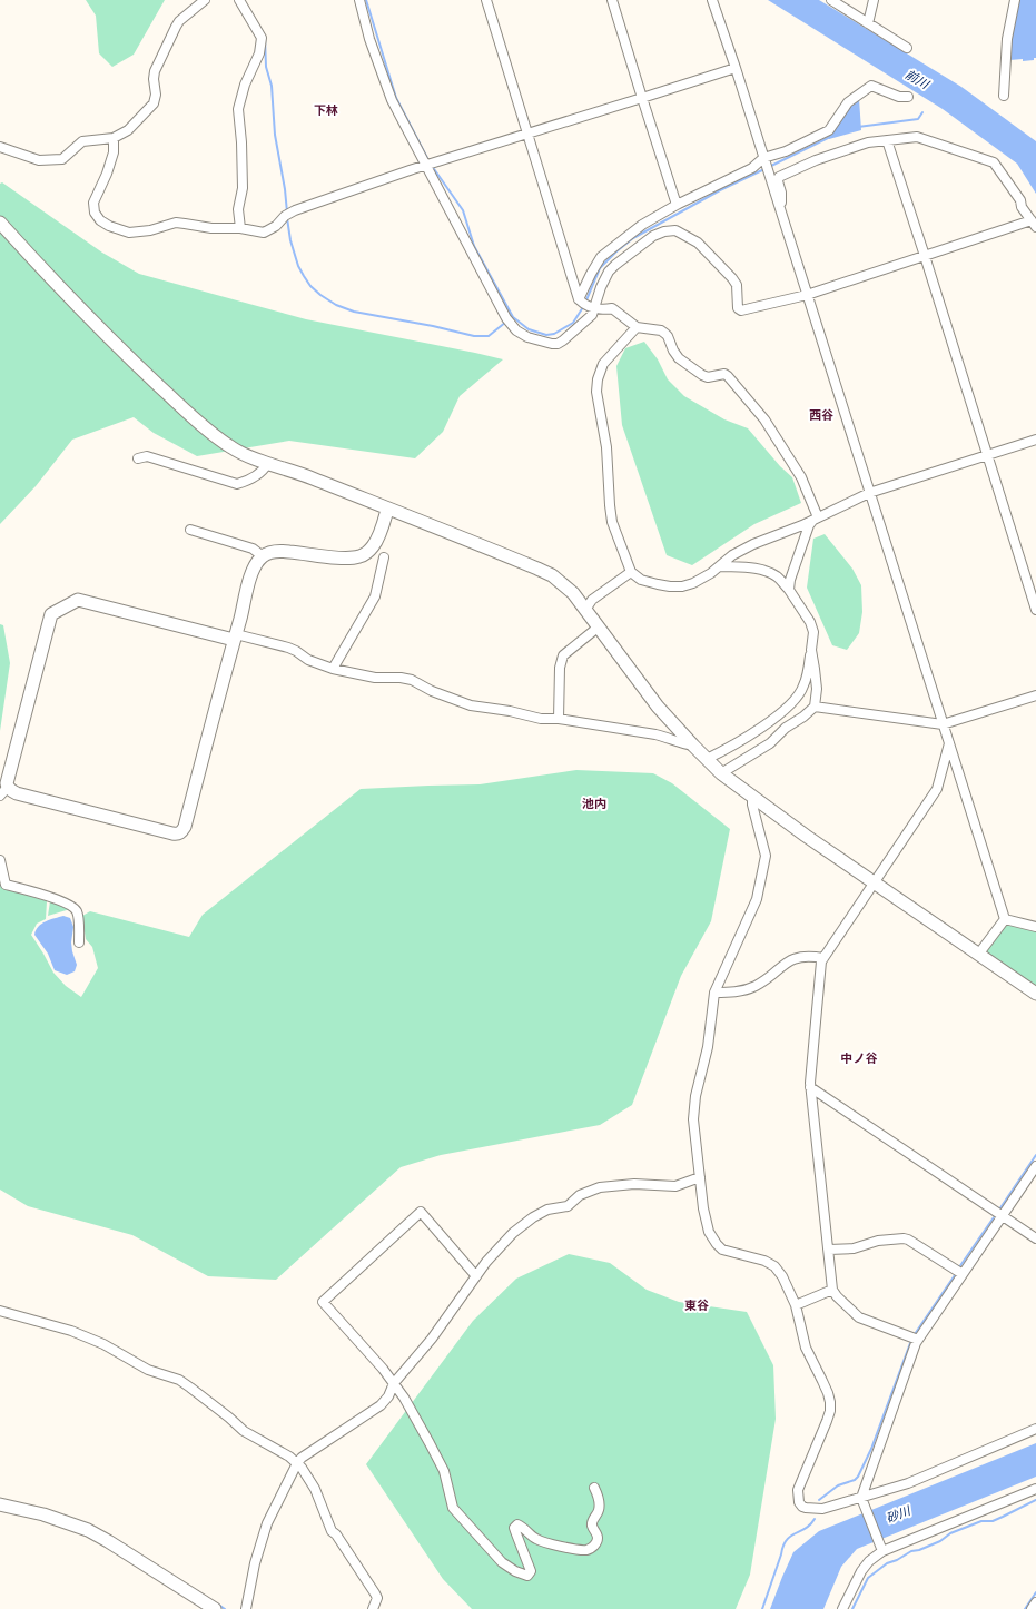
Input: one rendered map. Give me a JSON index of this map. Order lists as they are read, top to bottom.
{
  "districts": [
    "下林",
    "西谷",
    "池内",
    "中ノ谷",
    "東谷"
  ],
  "water": ["前川", "砂川"]
}
